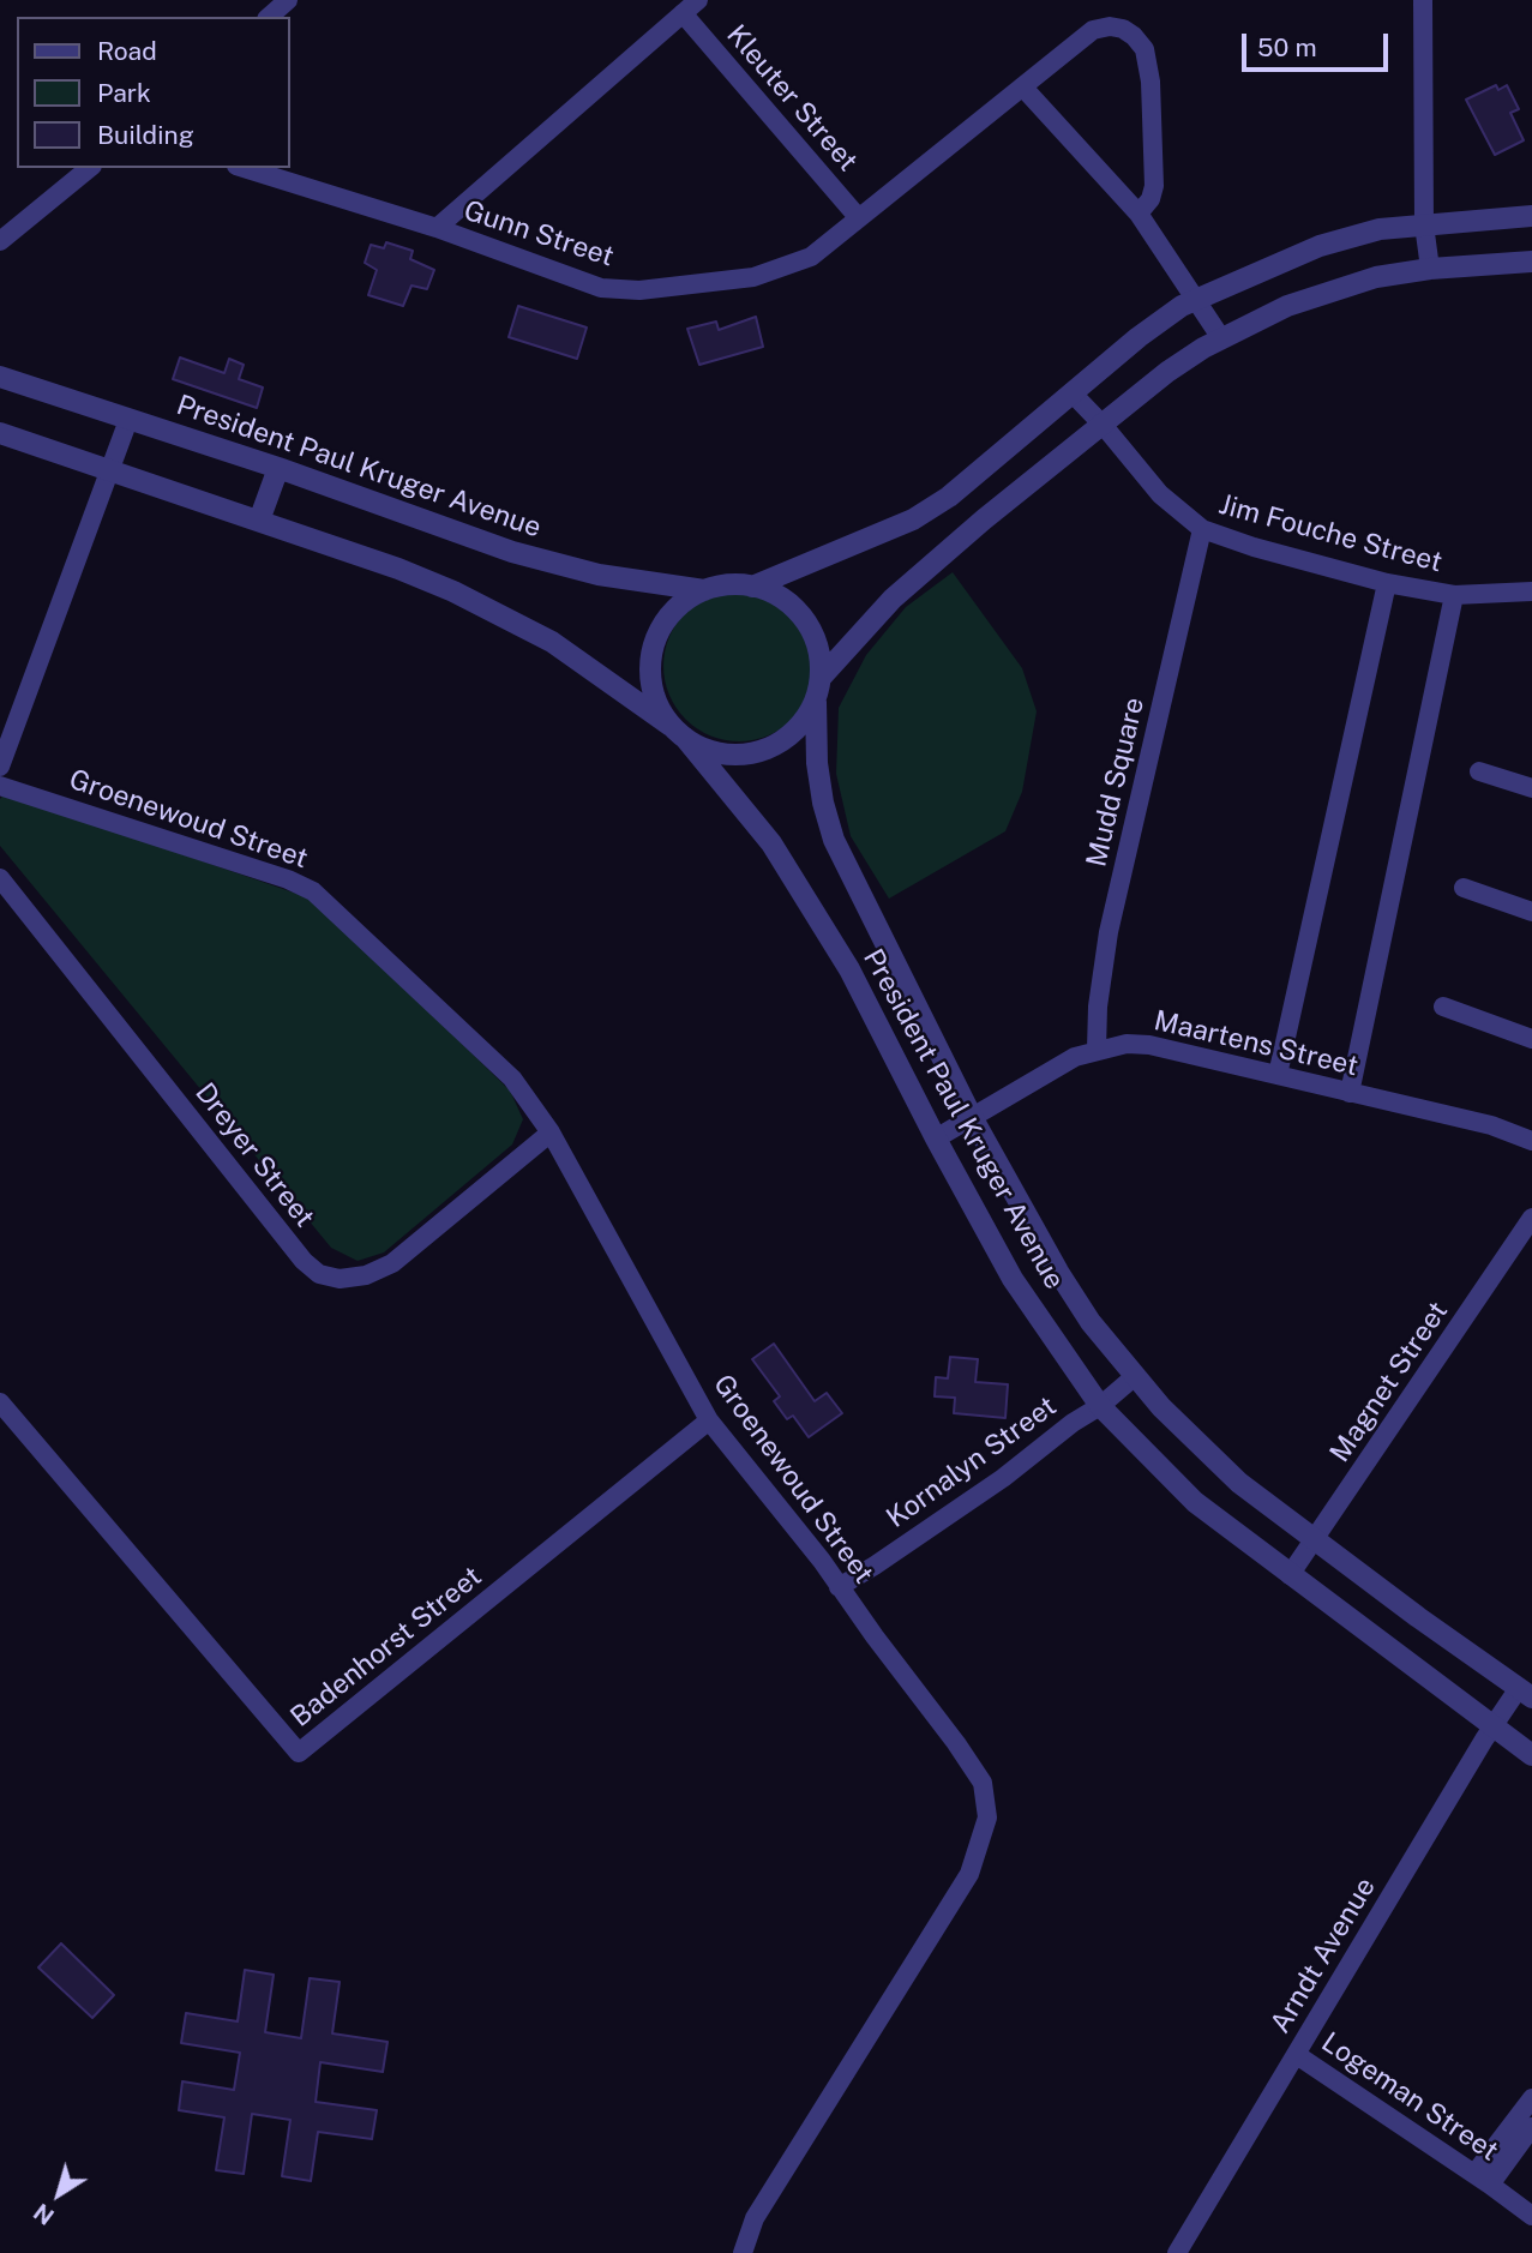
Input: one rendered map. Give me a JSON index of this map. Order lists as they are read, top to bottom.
{
  "streets": {
    "street": [
      "Kleuter Street",
      "Gunn Street",
      "President Paul Kruger Avenue",
      "Jim Fouche Street",
      "Mudd Square",
      "Groenewoud Street",
      "Maartens Street",
      "Dreyer Street",
      "Magnet Street",
      "Kornalyn Street",
      "Badenhorst Street",
      "Arndt Avenue",
      "Logeman Street"
    ]
  },
  "crossings": [
    ["Kleuter Street", "Gunn Street"],
    ["President Paul Kruger Avenue", "Maartens Street"],
    ["President Paul Kruger Avenue", "Magnet Street"],
    ["President Paul Kruger Avenue", "Kornalyn Street"],
    ["President Paul Kruger Avenue", "Arndt Avenue"],
    ["Jim Fouche Street", "Mudd Square"],
    ["Mudd Square", "Maartens Street"],
    ["Groenewoud Street", "Dreyer Street"],
    ["Groenewoud Street", "Kornalyn Street"],
    ["Groenewoud Street", "Badenhorst Street"],
    ["Arndt Avenue", "Logeman Street"]
  ],
  "legend": ["Road", "Park", "Building"],
  "scale_bar": "50 m",
  "north": "bottom left"
}
